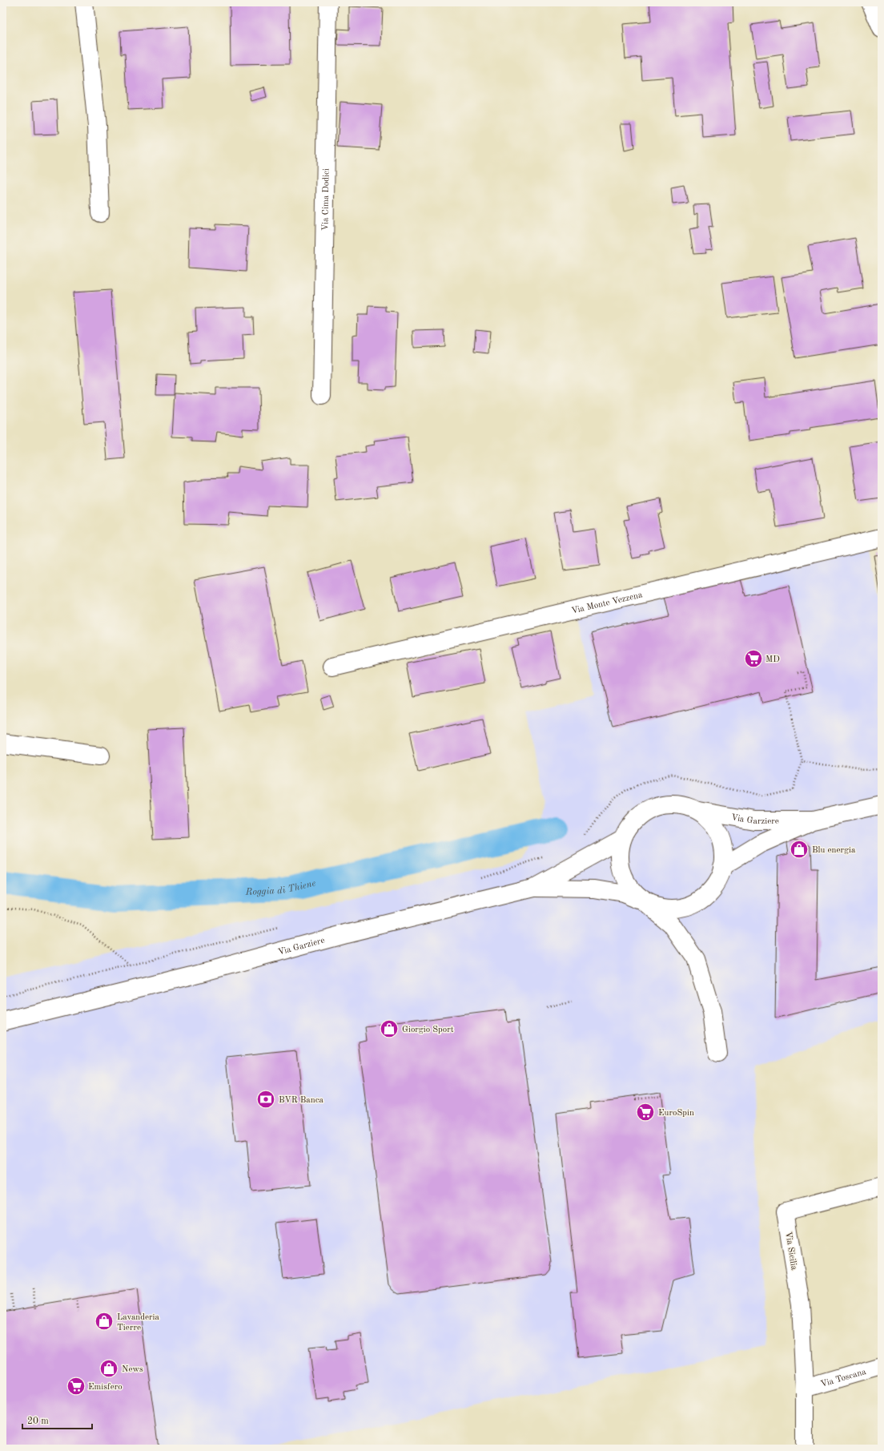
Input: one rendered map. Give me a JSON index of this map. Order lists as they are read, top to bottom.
{
  "streets": {
    "street": [
      "Via Cima Dodici",
      "Via Monte Vezzena",
      "Via Garziere",
      "Via Sicilia",
      "Via Toscana"
    ]
  },
  "crossings": [
    ["Via Sicilia", "Via Toscana"]
  ],
  "water": ["Roggia di Thiene"],
  "places": {
    "supermarket": ["MD", "EuroSpin", "Emisfero"],
    "shop": [
      "Blu energia",
      "Giorgio Sport",
      "Lavanderia Tierre",
      "News"
    ],
    "bank": ["BVR Banca"]
  },
  "scale_bar": "20 m"
}
